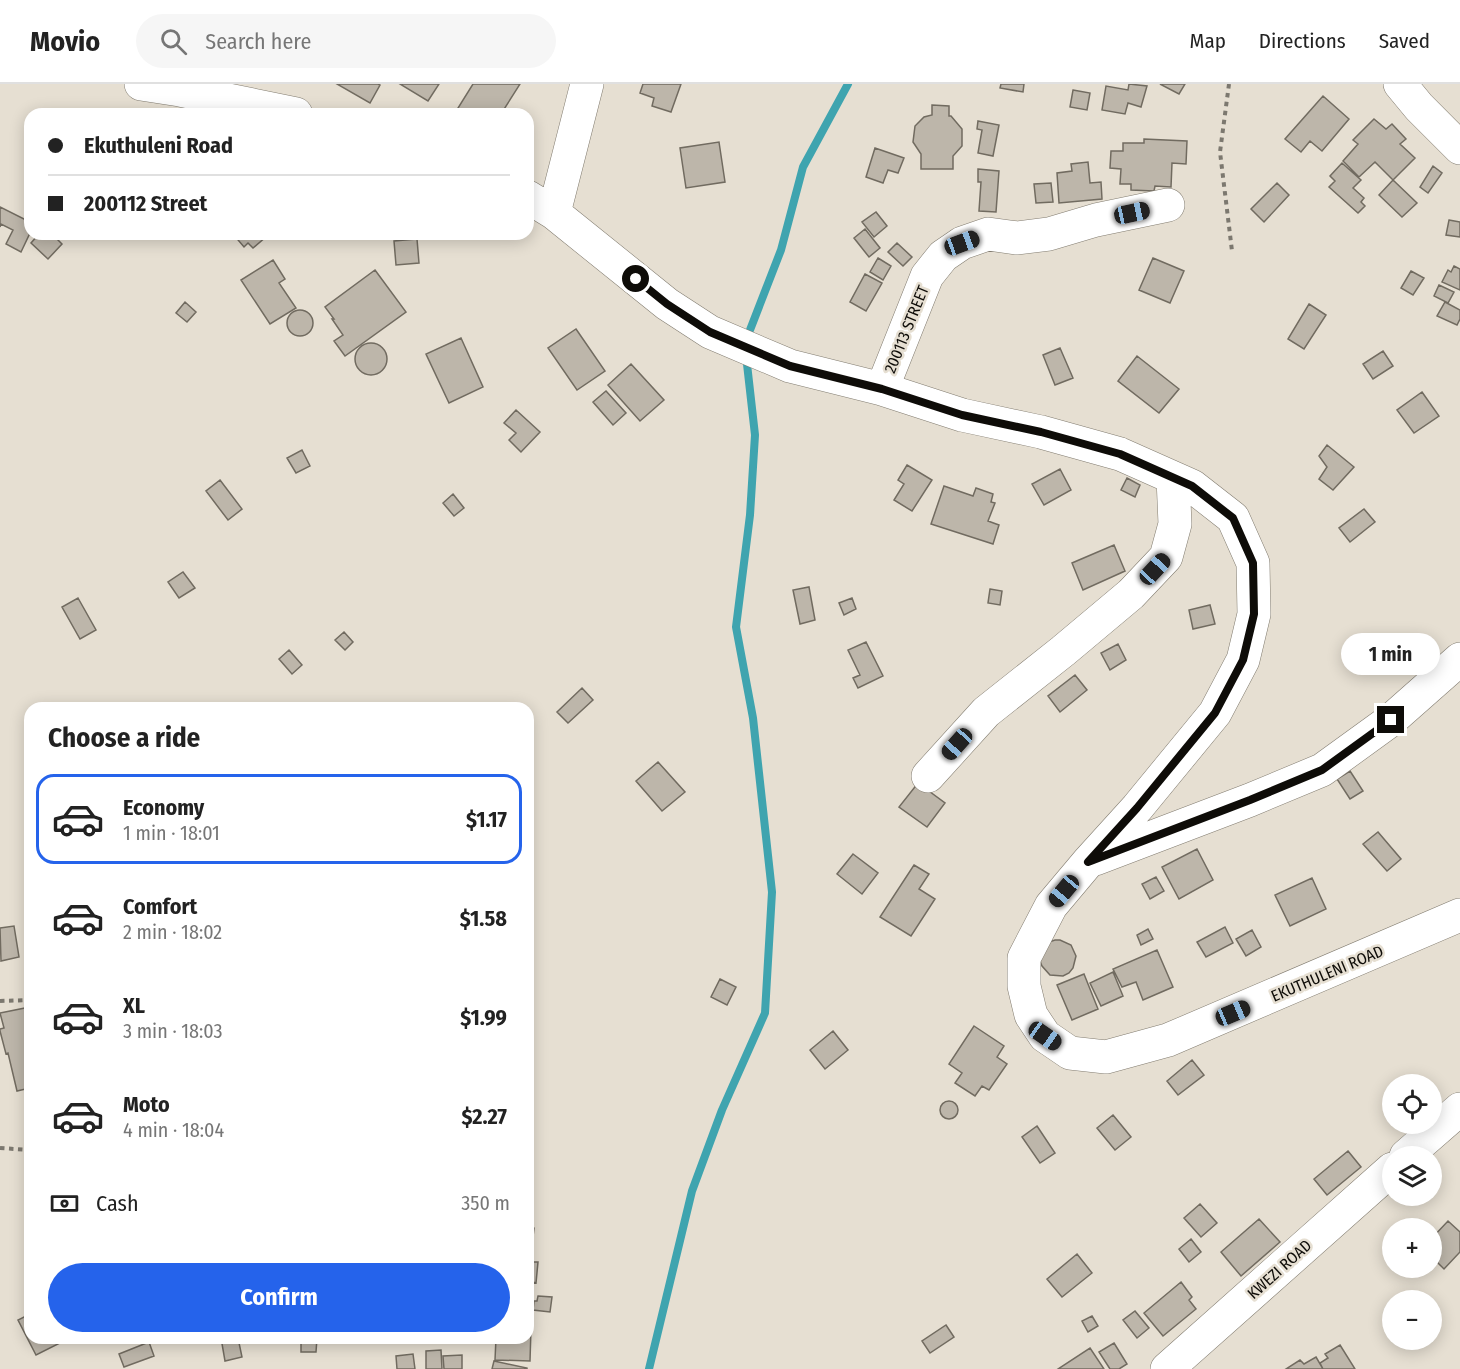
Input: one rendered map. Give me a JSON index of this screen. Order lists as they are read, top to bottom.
{
  "streets": {
    "street": ["200113 STREET", "EKUTHULENI ROAD", "KWEZI ROAD"]
  },
  "crossings": [
    ["200113 STREET", "EKUTHULENI ROAD"]
  ],
  "page": {
    "header": "Movio",
    "search": "Search here",
    "nav": ["Map", "Directions", "Saved"],
    "banner": ["Ekuthuleni Road", "200112 Street"],
    "bubble": "1 min",
    "heading": "Choose a ride",
    "list": [
      {
        "name": "Economy",
        "note": "1 min · 18:01",
        "value": "$1.17"
      },
      {
        "name": "Comfort",
        "note": "2 min · 18:02",
        "value": "$1.58"
      },
      {
        "name": "XL",
        "note": "3 min · 18:03",
        "value": "$1.99"
      },
      {
        "name": "Moto",
        "note": "4 min · 18:04",
        "value": "$2.27"
      }
    ],
    "map_buttons": ["+", "−"],
    "pay": ["Cash", "350 m"],
    "buttons": "Confirm"
  }
}
